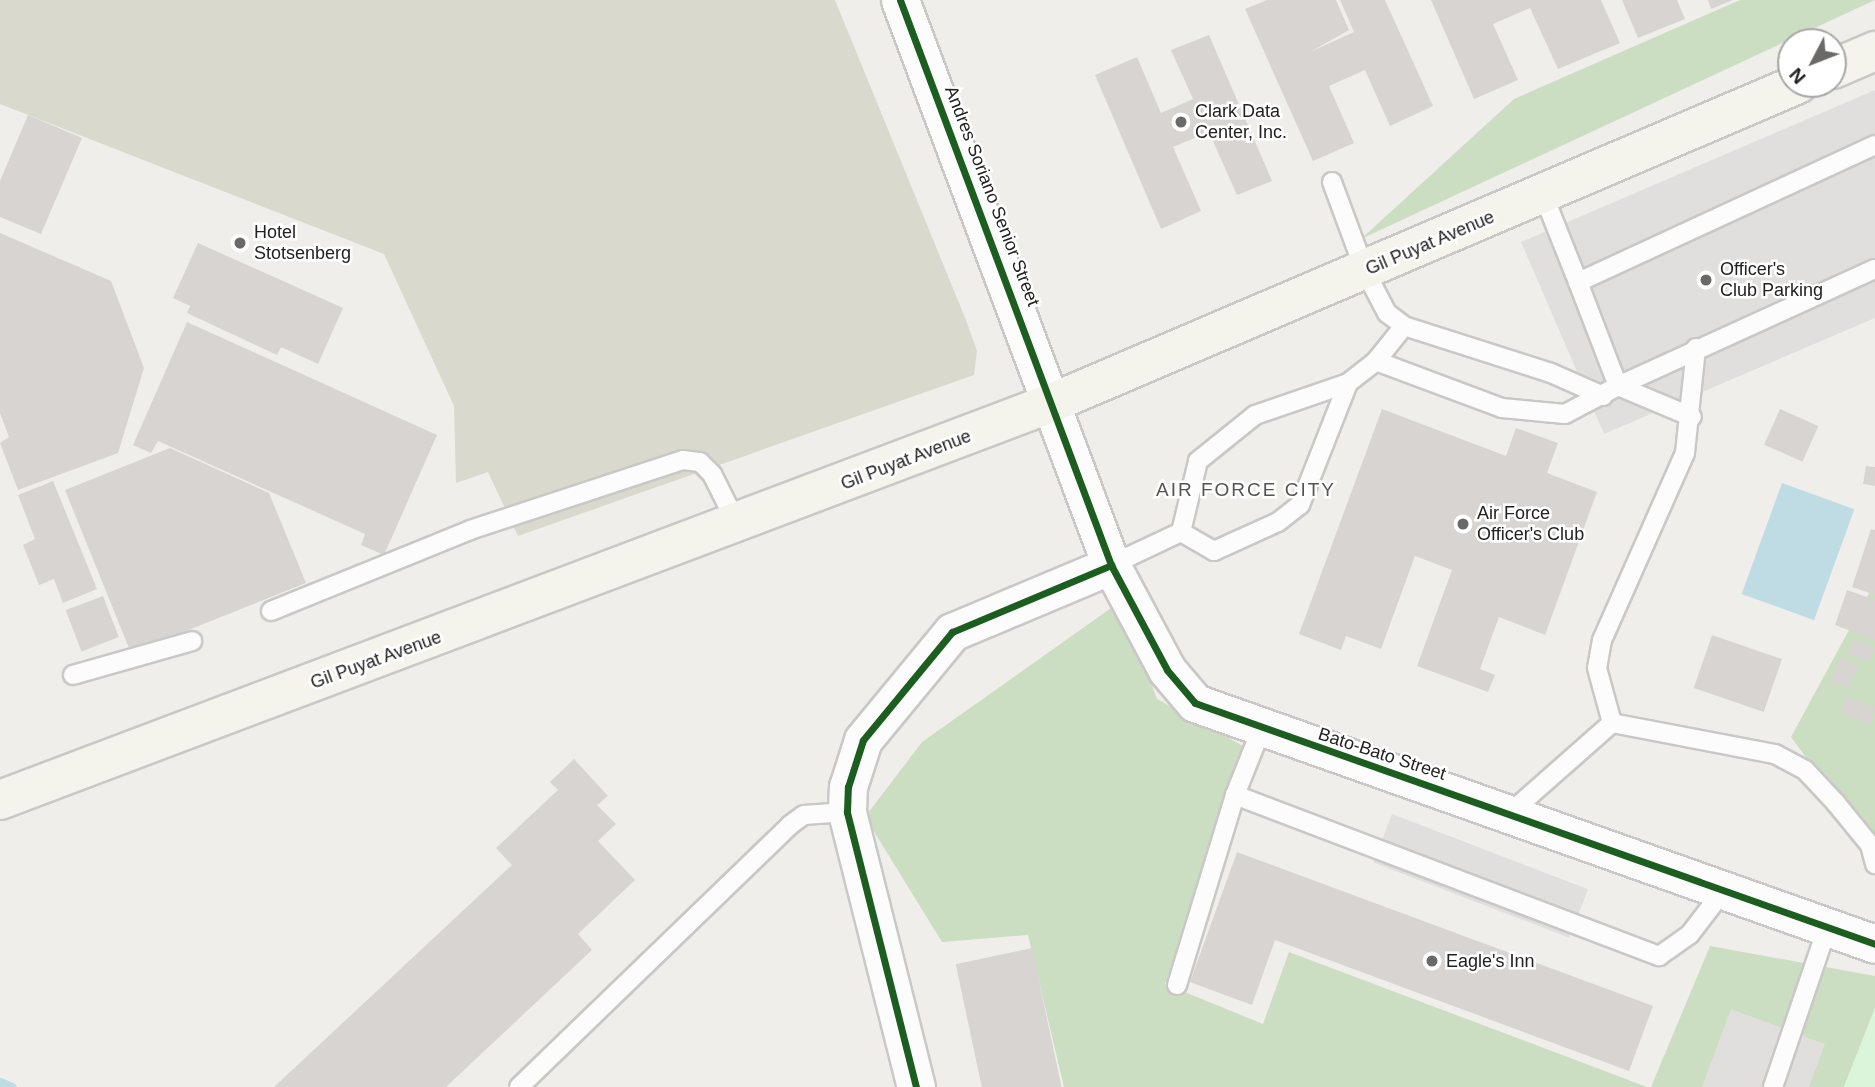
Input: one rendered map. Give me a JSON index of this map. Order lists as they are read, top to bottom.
{
  "streets": {
    "main road": ["Gil Puyat Avenue"],
    "street": ["Andres Soriano Senior Street", "Bato-Bato Street"]
  },
  "crossings": [
    ["Andres Soriano Senior Street", "Gil Puyat Avenue"],
    ["Andres Soriano Senior Street", "Bato-Bato Street"],
    ["Gil Puyat Avenue", "Bato-Bato Street"]
  ],
  "districts": ["AIR FORCE CITY"],
  "places": [
    "Clark Data Center, Inc.",
    "Hotel Stotsenberg",
    "Officer's Club Parking",
    "Air Force Officer's Club",
    "Eagle's Inn"
  ],
  "north": "bottom left"
}
